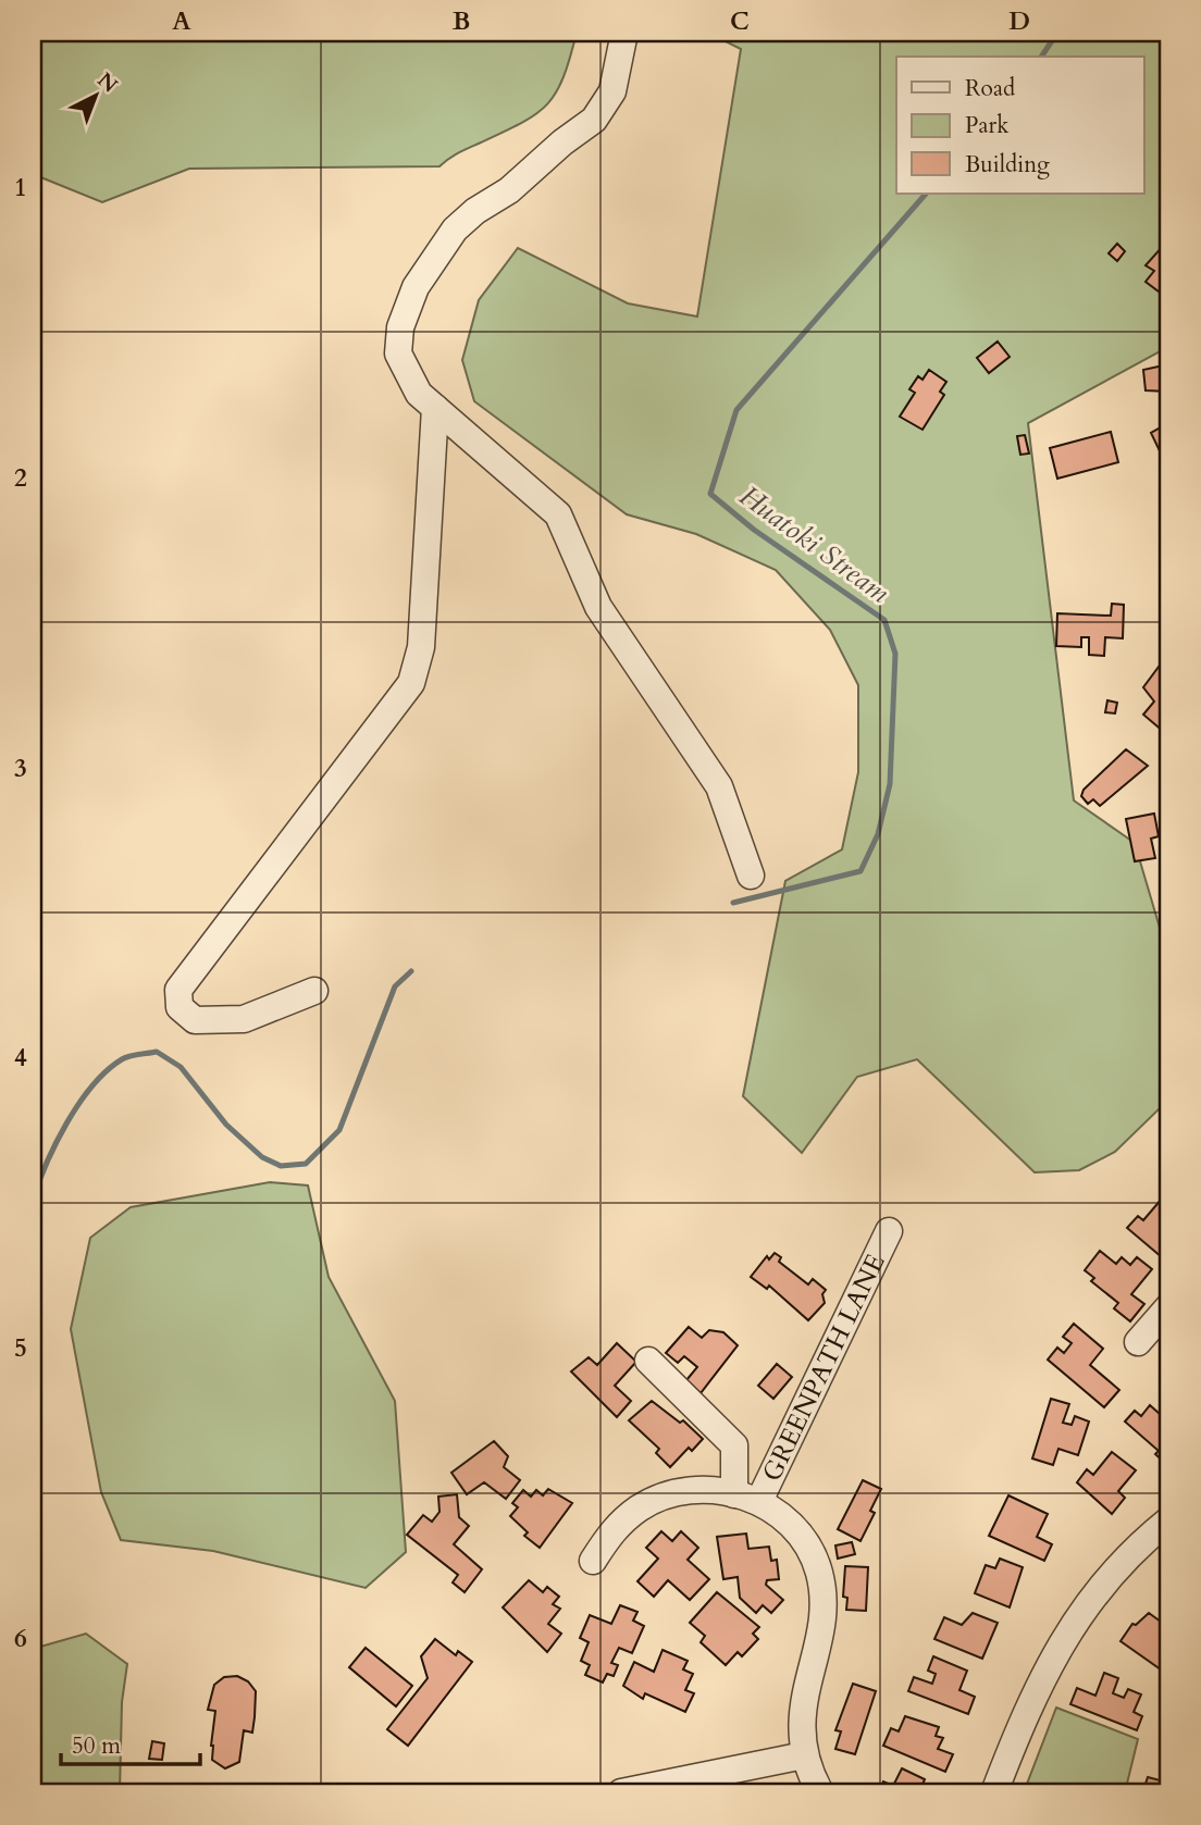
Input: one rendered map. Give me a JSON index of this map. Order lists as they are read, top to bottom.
{
  "streets": {
    "street": ["GREENPATH LANE"]
  },
  "water": ["Huatoki Stream"],
  "legend": ["Road", "Park", "Building"],
  "scale_bar": "50 m",
  "north": "top right",
  "grid": {
    "columns": [
      "A",
      "B",
      "C",
      "D"
    ],
    "rows": [
      "1",
      "2",
      "3",
      "4",
      "5",
      "6"
    ]
  }
}
